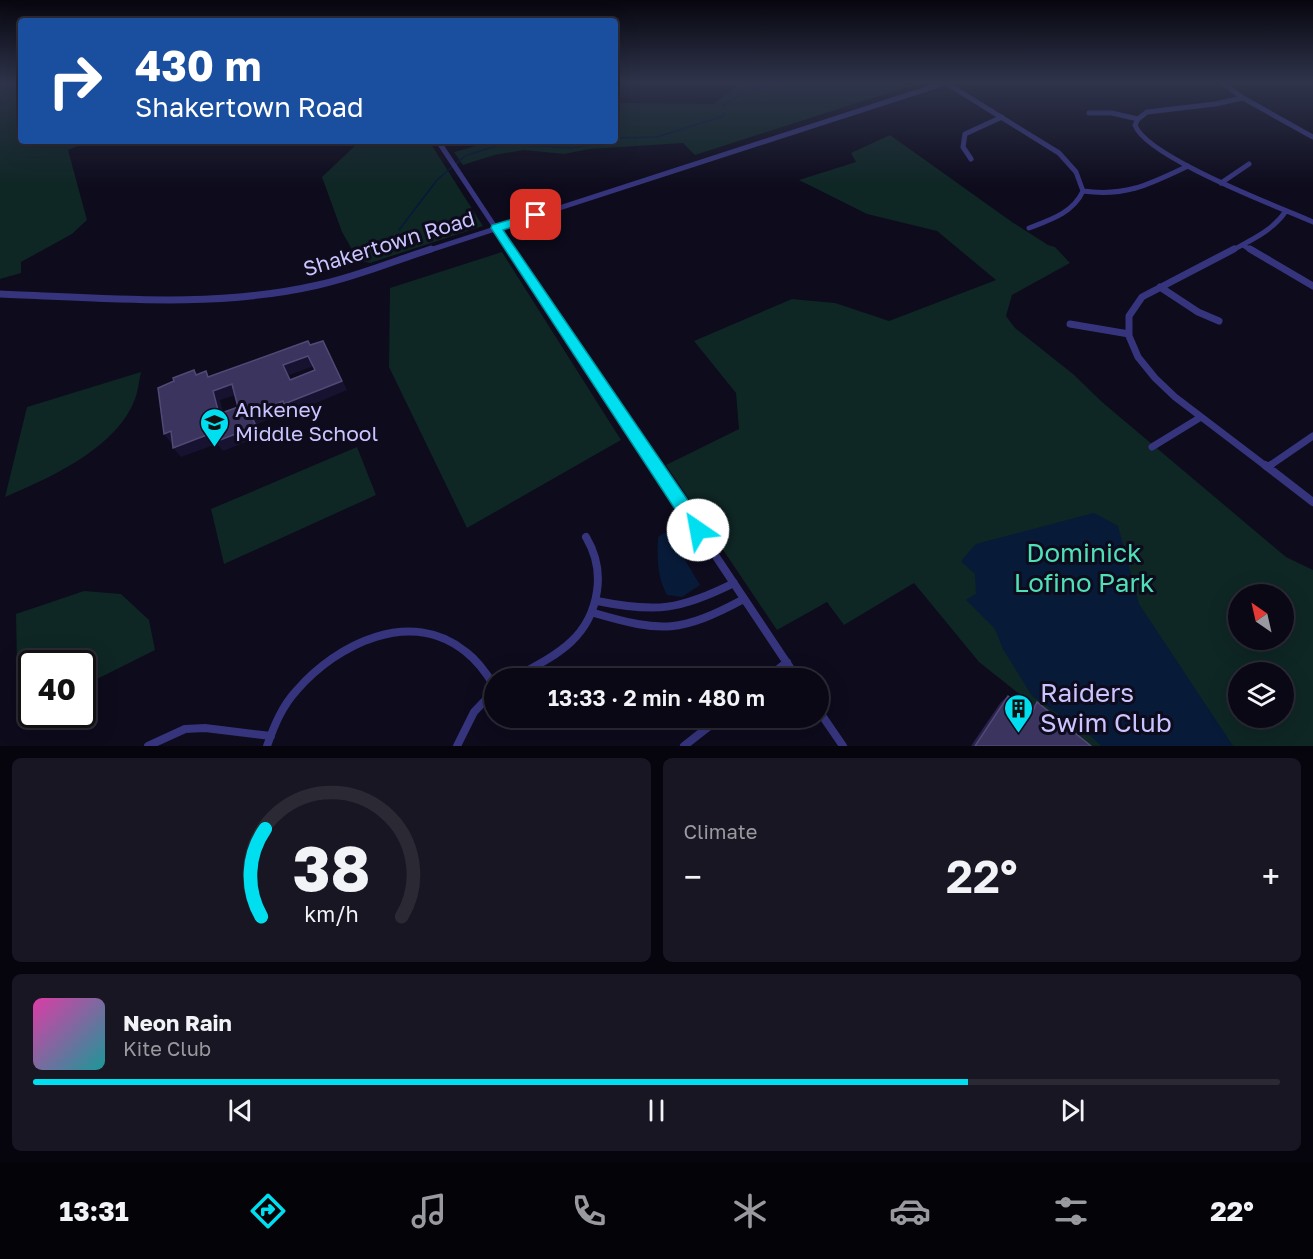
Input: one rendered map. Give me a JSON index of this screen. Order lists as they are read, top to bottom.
{
  "streets": {
    "street": ["Shakertown Road"]
  },
  "parks": ["Dominick Lofino Park"],
  "places": {
    "school or university": ["Ankeney Middle School"],
    "building": ["Raiders Swim Club"]
  },
  "north": "top left",
  "page": {
    "turn": ["430 m", "Shakertown Road"],
    "limit": "40",
    "trip": "13:33 · 2 min · 480 m",
    "tile": "Climate",
    "heat": ["−", "22°", "+"],
    "song": ["Neon Rain", "Kite Club"],
    "tabs": ["13:31", "22°"],
    "gauge": ["38", "km/h"]
  }
}
